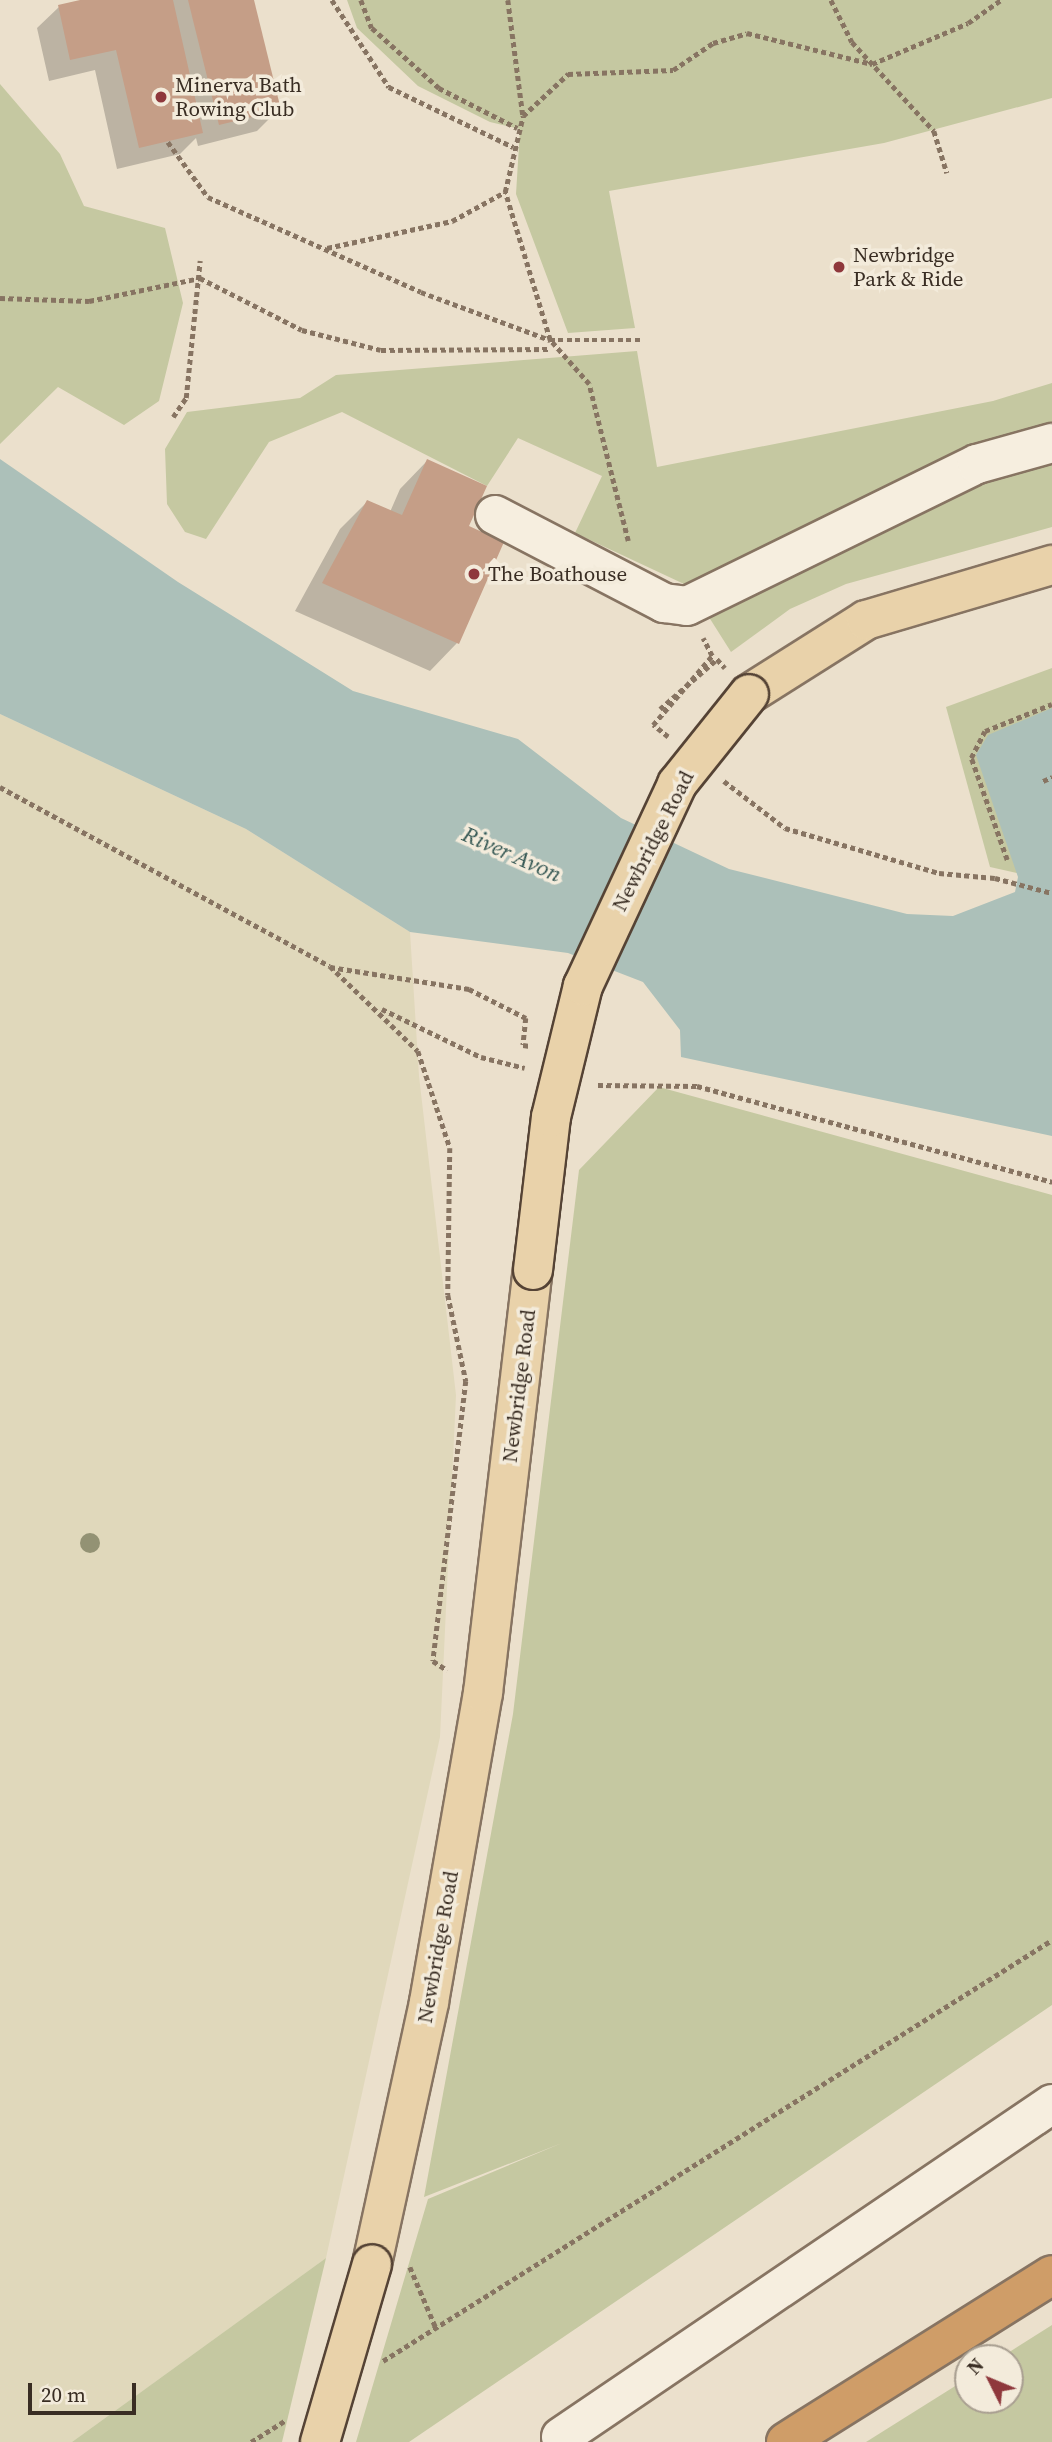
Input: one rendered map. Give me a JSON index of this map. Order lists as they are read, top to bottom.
{
  "streets": {
    "main road": ["Newbridge Road"]
  },
  "water": ["River Avon"],
  "places": ["Minerva Bath Rowing Club", "Newbridge Park & Ride", "The Boathouse"],
  "scale_bar": "20 m",
  "north": "top left"
}
